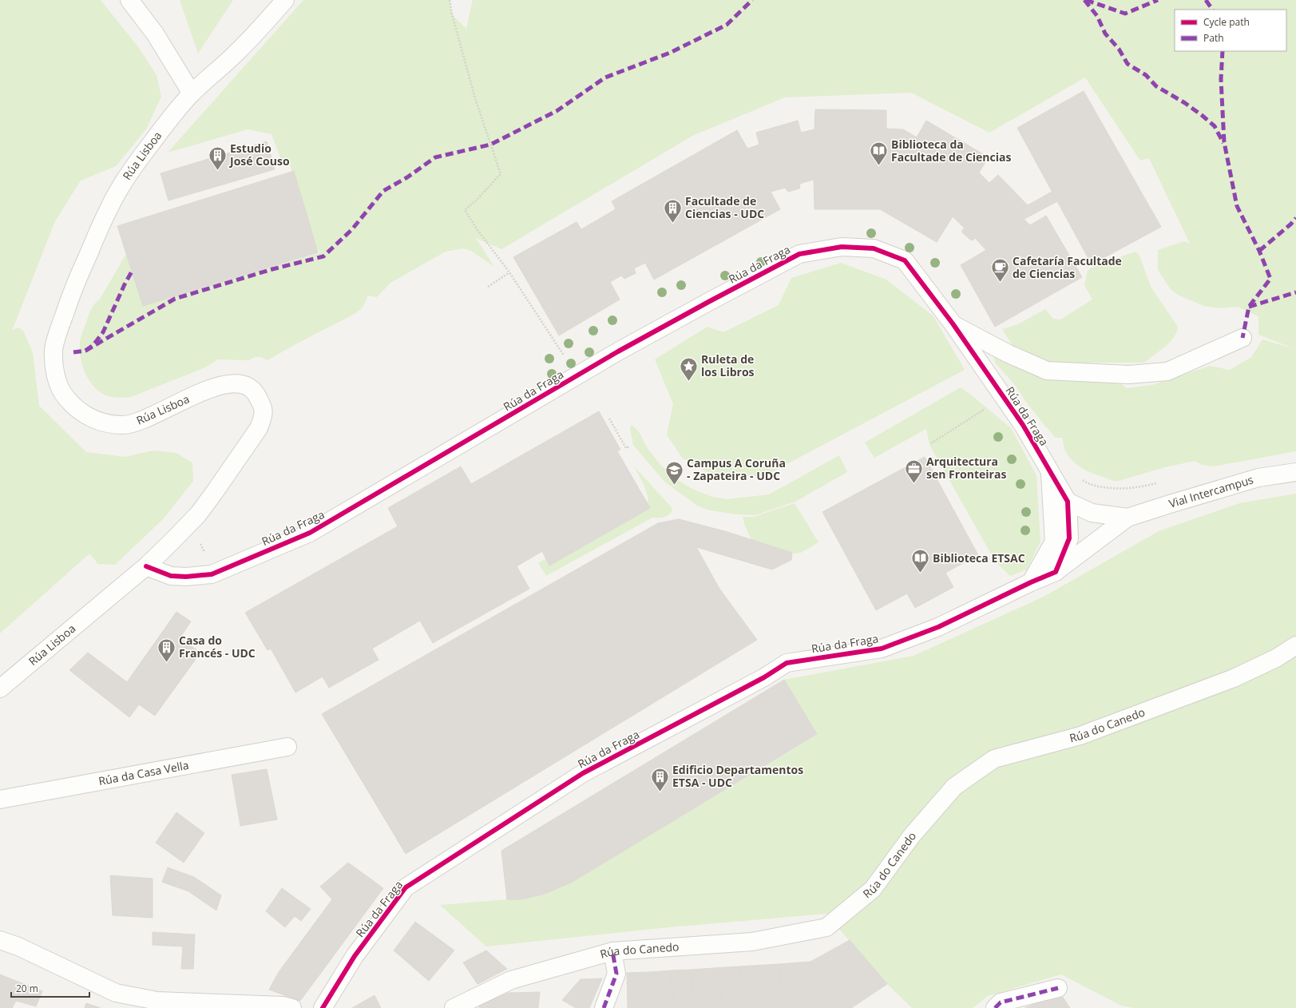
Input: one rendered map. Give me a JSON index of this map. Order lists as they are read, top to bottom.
{
  "streets": {
    "street": [
      "Rúa Lisboa",
      "Rúa da Fraga",
      "Vial Intercampus",
      "Rúa do Canedo",
      "Rúa da Casa Vella"
    ]
  },
  "crossings": [
    ["Rúa Lisboa", "Rúa da Fraga"],
    ["Rúa da Fraga", "Vial Intercampus"]
  ],
  "places": {
    "library": ["Biblioteca da Facultade de Ciencias", "Biblioteca ETSAC"],
    "building": [
      "Estudio José Couso",
      "Facultade de Ciencias - UDC",
      "Casa do Francés - UDC",
      "Edificio Departamentos ETSA - UDC"
    ],
    "cafe": ["Cafetaría Facultade de Ciencias"],
    "place": ["Ruleta de los Libros"],
    "office": ["Arquitectura sen Fronteiras"],
    "school or university": ["Campus A Coruña - Zapateira - UDC"]
  },
  "legend": ["Cycle path", "Path"],
  "scale_bar": "20 m"
}
